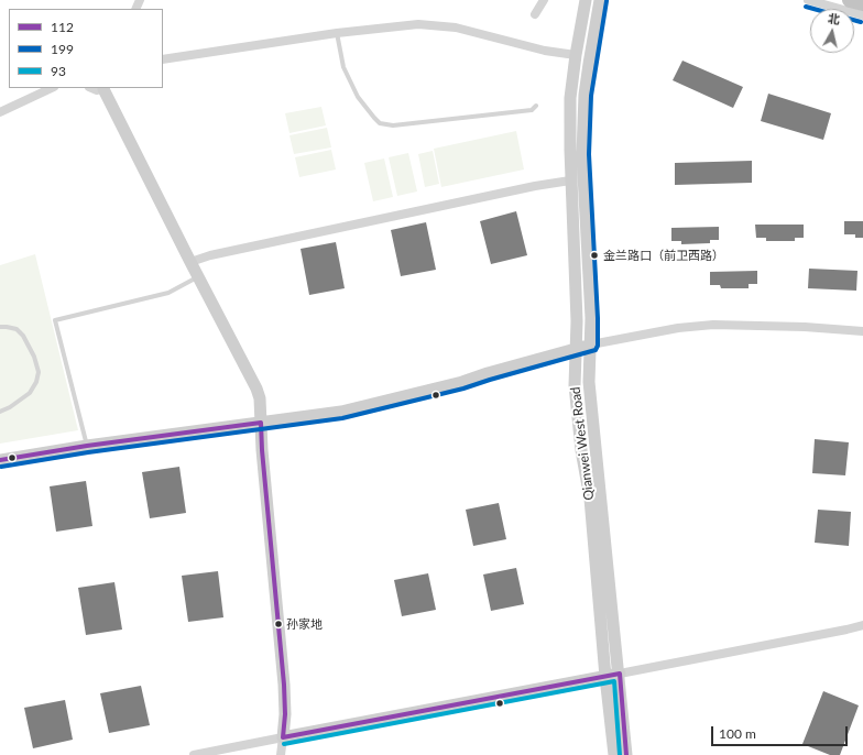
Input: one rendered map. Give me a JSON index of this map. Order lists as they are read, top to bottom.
{
  "streets": {
    "street": ["Qianwei West Road"]
  },
  "places": ["金兰路口（前卫西路）", "孙家地"],
  "lines": ["transit line 199", "transit line 112", "transit line 93"],
  "legend": ["112", "199", "93"],
  "scale_bar": "100 m",
  "north": "top"
}
